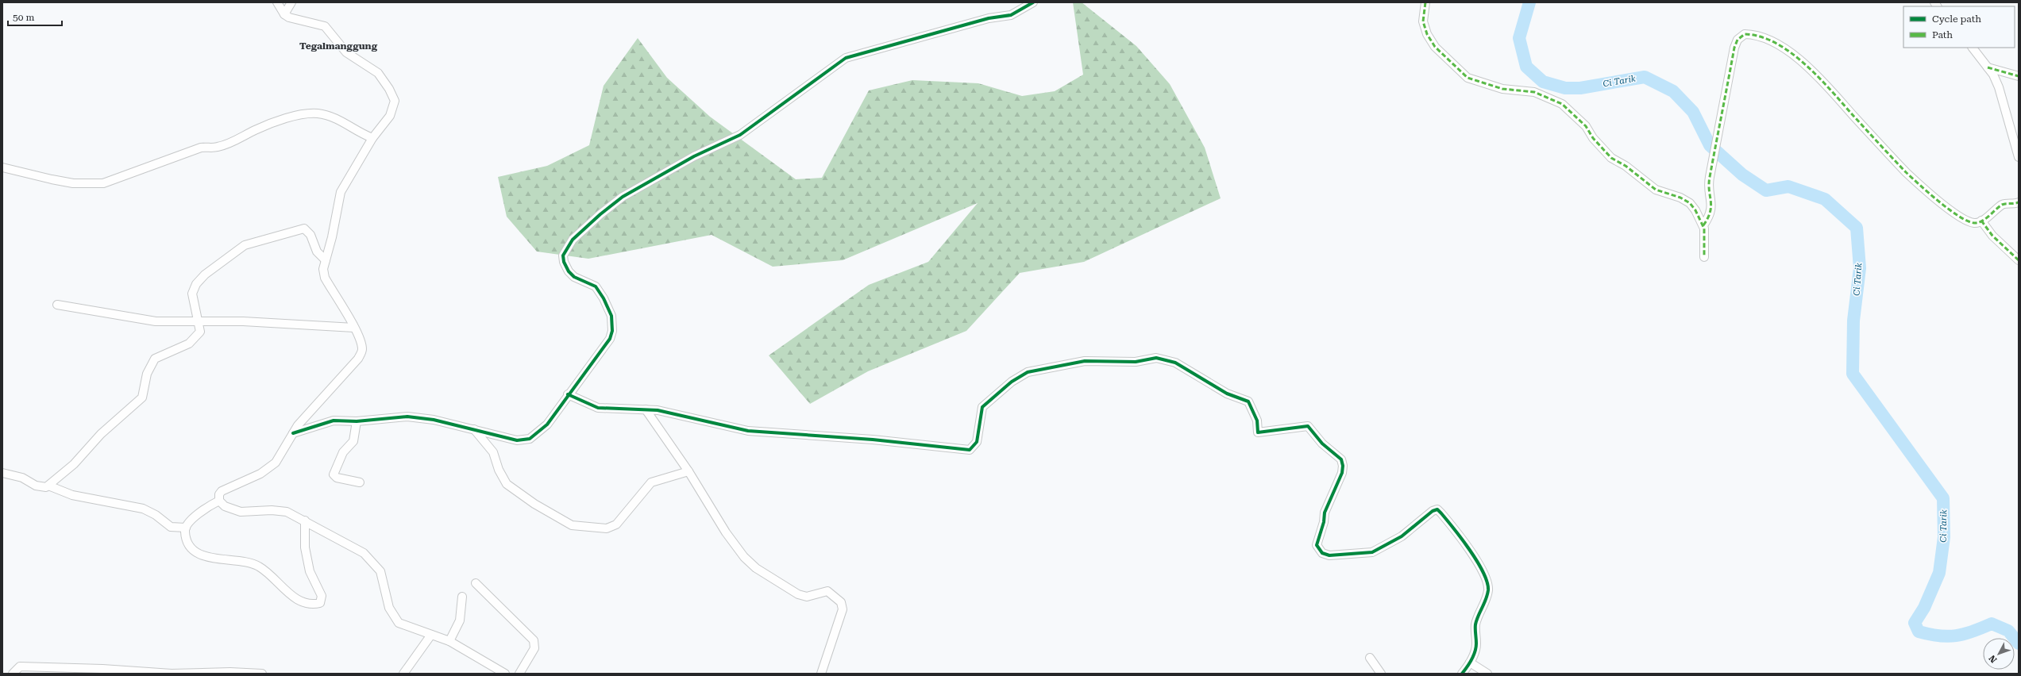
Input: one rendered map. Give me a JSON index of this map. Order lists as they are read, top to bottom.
{
  "districts": ["Tegalmanggung"],
  "water": ["Ci Tarik"],
  "legend": ["Cycle path", "Path"],
  "scale_bar": "50 m",
  "north": "bottom left"
}
